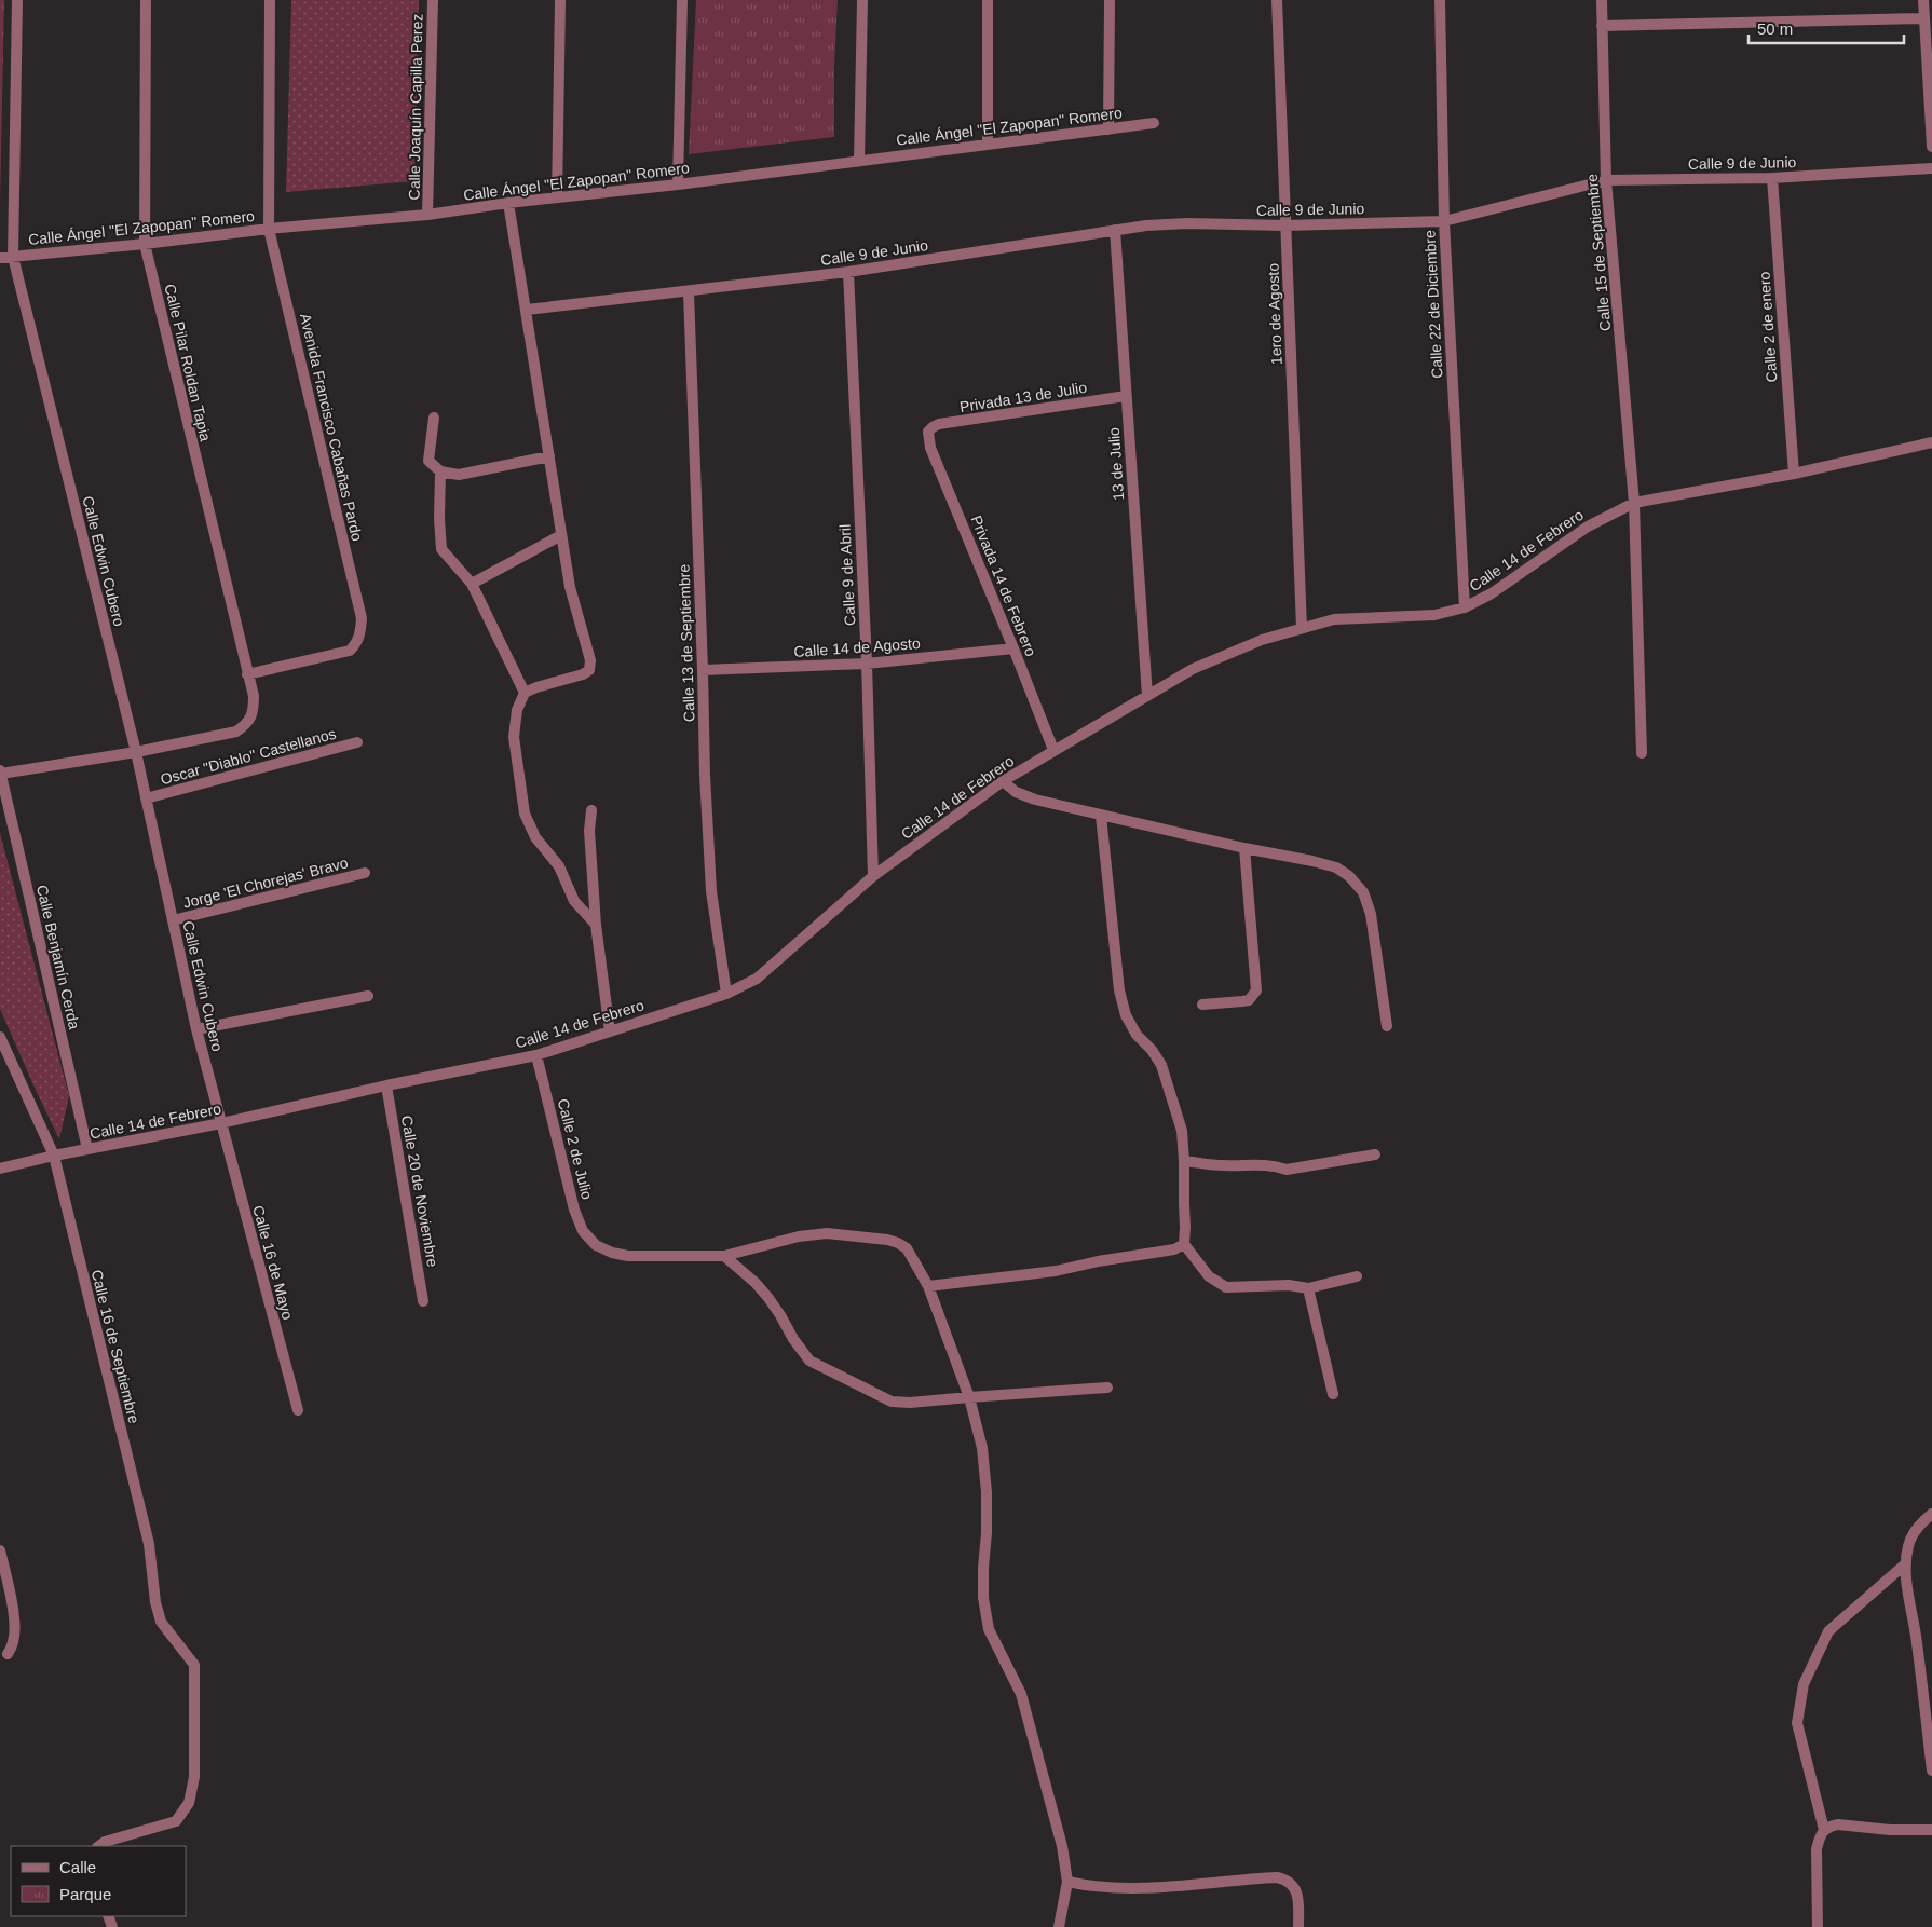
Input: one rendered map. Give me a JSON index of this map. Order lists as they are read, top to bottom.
{
  "streets": {
    "street": [
      "Calle Joaquín Capilla Perez",
      "Calle Ángel \"El Zapopan\" Romero",
      "Calle 9 de Junio",
      "Calle 15 de Septiembre",
      "Calle 22 de Diciembre",
      "1ero de Agosto",
      "Calle 2 de enero",
      "Calle Pilar Roldan Tapia",
      "Privada 13 de Julio",
      "Avenida Francisco Cabañas Pardo",
      "13 de Julio",
      "Calle 14 de Febrero",
      "Calle Edwin Cubero",
      "Calle 9 de Abril",
      "Privada 14 de Febrero",
      "Calle 13 de Septiembre",
      "Calle 14 de Agosto",
      "Oscar \"Diablo\" Castellanos",
      "Jorge 'El Chorejas' Bravo",
      "Calle Benjamín Cerda",
      "Calle 2 de Julio",
      "Calle 20 de Noviembre",
      "Calle 16 de Mayo",
      "Calle 16 de Septiembre"
    ]
  },
  "crossings": [
    ["Calle Joaquín Capilla Perez", "Calle Ángel \"El Zapopan\" Romero"],
    ["Calle Ángel \"El Zapopan\" Romero", "Calle Pilar Roldan Tapia"],
    ["Calle Ángel \"El Zapopan\" Romero", "Avenida Francisco Cabañas Pardo"],
    ["Calle Ángel \"El Zapopan\" Romero", "Calle Edwin Cubero"],
    ["Calle 9 de Junio", "Calle 15 de Septiembre"],
    ["Calle 9 de Junio", "Calle 22 de Diciembre"],
    ["Calle 9 de Junio", "1ero de Agosto"],
    ["Calle 9 de Junio", "Calle 2 de enero"],
    ["Calle 9 de Junio", "13 de Julio"],
    ["Calle 9 de Junio", "Calle 9 de Abril"],
    ["Calle 9 de Junio", "Calle 13 de Septiembre"],
    ["Calle 15 de Septiembre", "Calle 14 de Febrero"],
    ["Calle 22 de Diciembre", "Calle 14 de Febrero"],
    ["1ero de Agosto", "Calle 14 de Febrero"],
    ["Calle 2 de enero", "Calle 14 de Febrero"],
    ["Calle Pilar Roldan Tapia", "Avenida Francisco Cabañas Pardo"],
    ["Calle Pilar Roldan Tapia", "Calle Edwin Cubero"],
    ["Privada 13 de Julio", "13 de Julio"],
    ["Privada 13 de Julio", "Privada 14 de Febrero"],
    ["13 de Julio", "Calle 14 de Febrero"],
    ["Calle 14 de Febrero", "Calle Edwin Cubero"],
    ["Calle 14 de Febrero", "Calle 9 de Abril"],
    ["Calle 14 de Febrero", "Privada 14 de Febrero"],
    ["Calle 14 de Febrero", "Calle 13 de Septiembre"],
    ["Calle 14 de Febrero", "Calle Benjamín Cerda"],
    ["Calle 14 de Febrero", "Calle 2 de Julio"],
    ["Calle 14 de Febrero", "Calle 20 de Noviembre"],
    ["Calle 14 de Febrero", "Calle 16 de Mayo"],
    ["Calle 14 de Febrero", "Calle 16 de Septiembre"],
    ["Calle Edwin Cubero", "Oscar \"Diablo\" Castellanos"],
    ["Calle Edwin Cubero", "Jorge 'El Chorejas' Bravo"],
    ["Calle Edwin Cubero", "Calle 16 de Mayo"],
    ["Calle 9 de Abril", "Calle 14 de Agosto"],
    ["Privada 14 de Febrero", "Calle 14 de Agosto"],
    ["Calle 13 de Septiembre", "Calle 14 de Agosto"]
  ],
  "legend": ["Calle", "Parque"],
  "scale_bar": "50 m"
}
